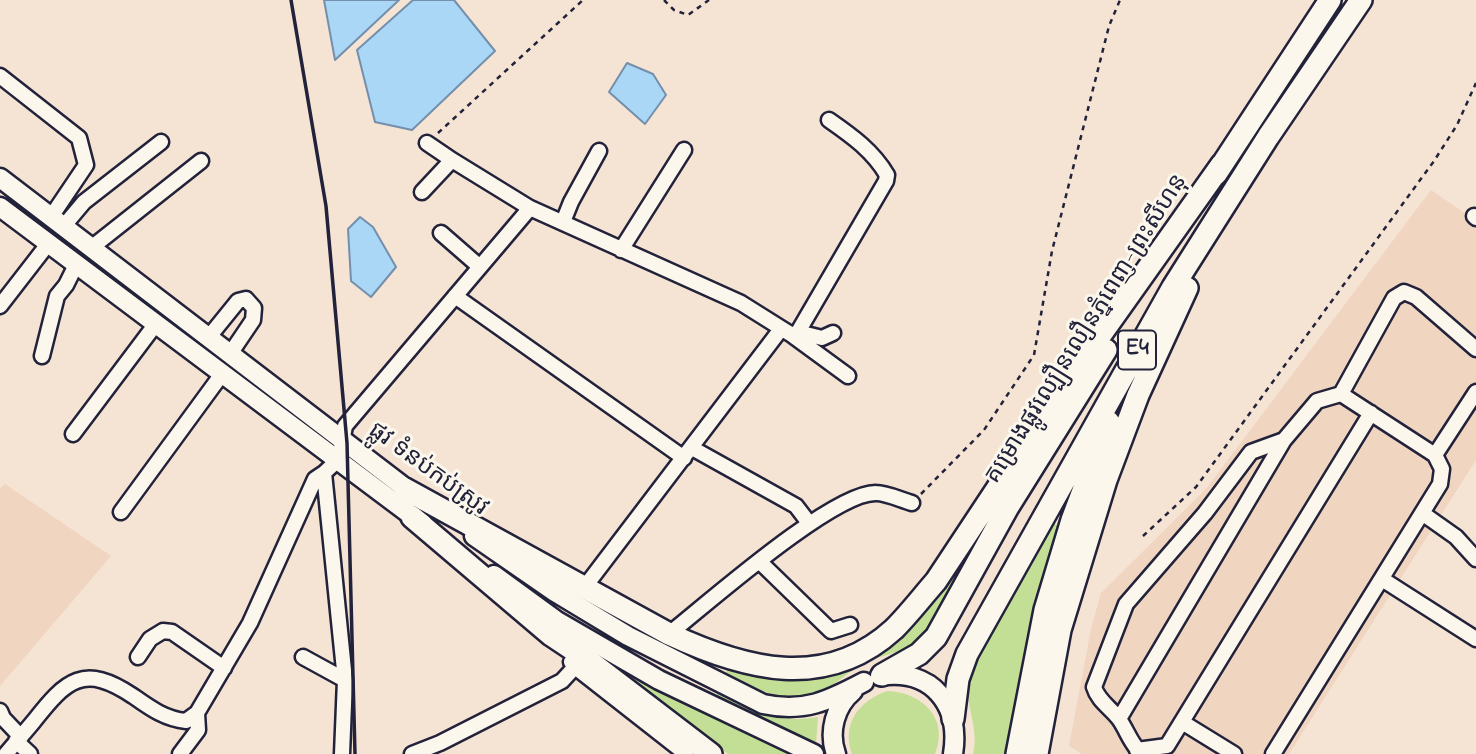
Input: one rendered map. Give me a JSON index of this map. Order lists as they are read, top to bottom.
{
  "streets": {
    "highway": ["គម្រោងផ្លូវល្បឿនលឿនភ្នំពេញ-ព្រះសីហនុ", "E4"],
    "main road": ["ផ្លូវ ទំនប់កប់ស្រូវ"]
  },
  "crossings": [
    ["គម្រោងផ្លូវល្បឿនលឿនភ្នំពេញ-ព្រះសីហនុ", "E4"],
    ["គម្រោងផ្លូវល្បឿនលឿនភ្នំពេញ-ព្រះសីហនុ", "ផ្លូវ ទំនប់កប់ស្រូវ"],
    ["E4", "ផ្លូវ ទំនប់កប់ស្រូវ"]
  ]
}
